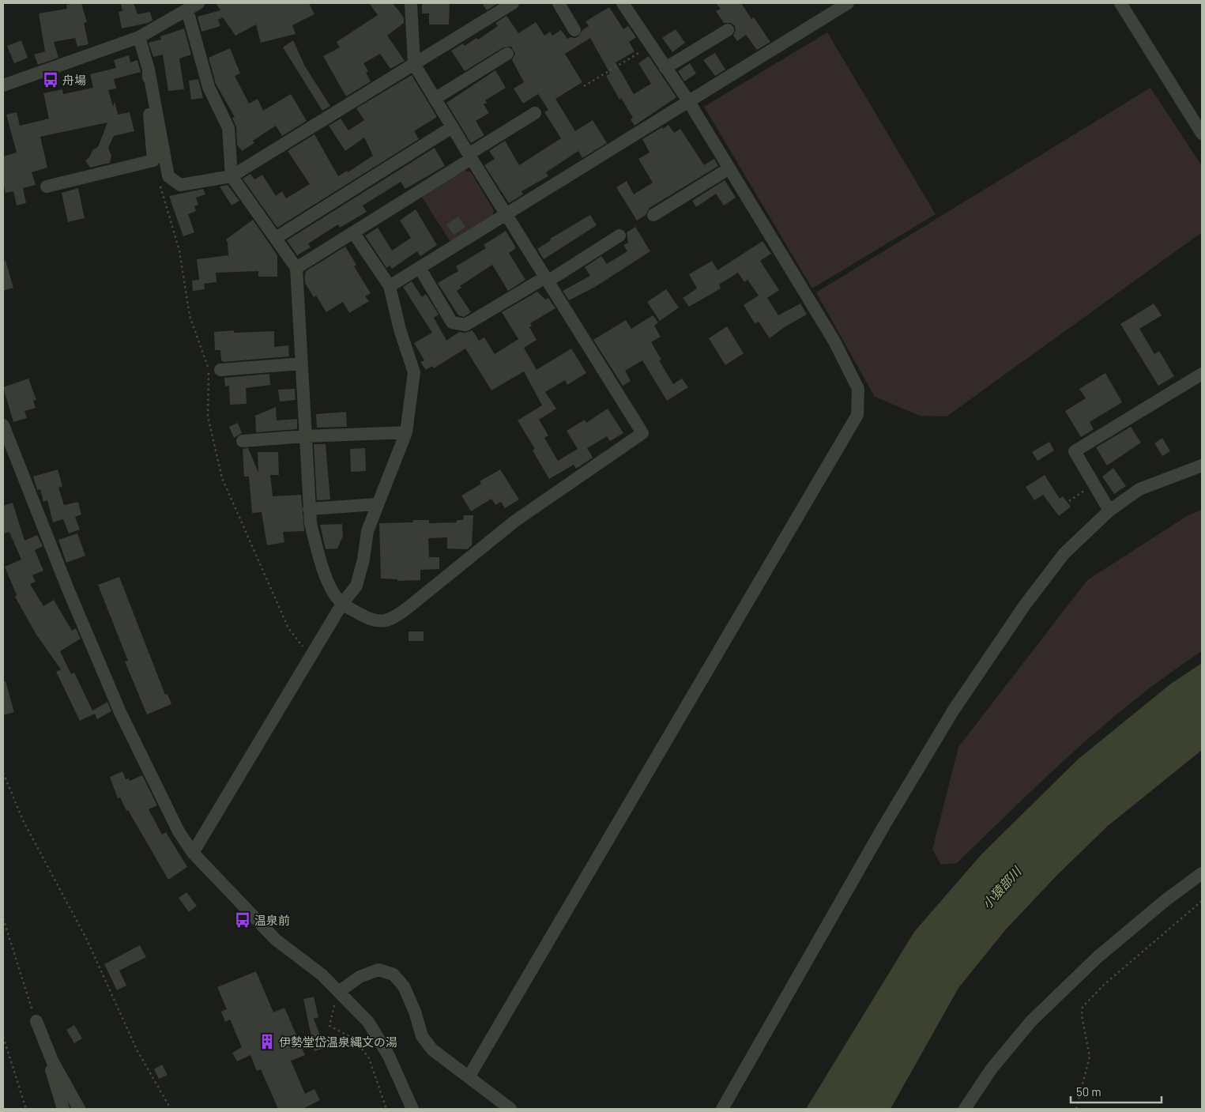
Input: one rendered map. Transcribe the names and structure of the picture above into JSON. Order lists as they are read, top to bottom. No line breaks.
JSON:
{"water":["小猿部川"],"places":{"bus stop":["舟場","温泉前"],"building":["伊勢堂岱温泉縄文の湯"]},"scale_bar":"50 m"}
